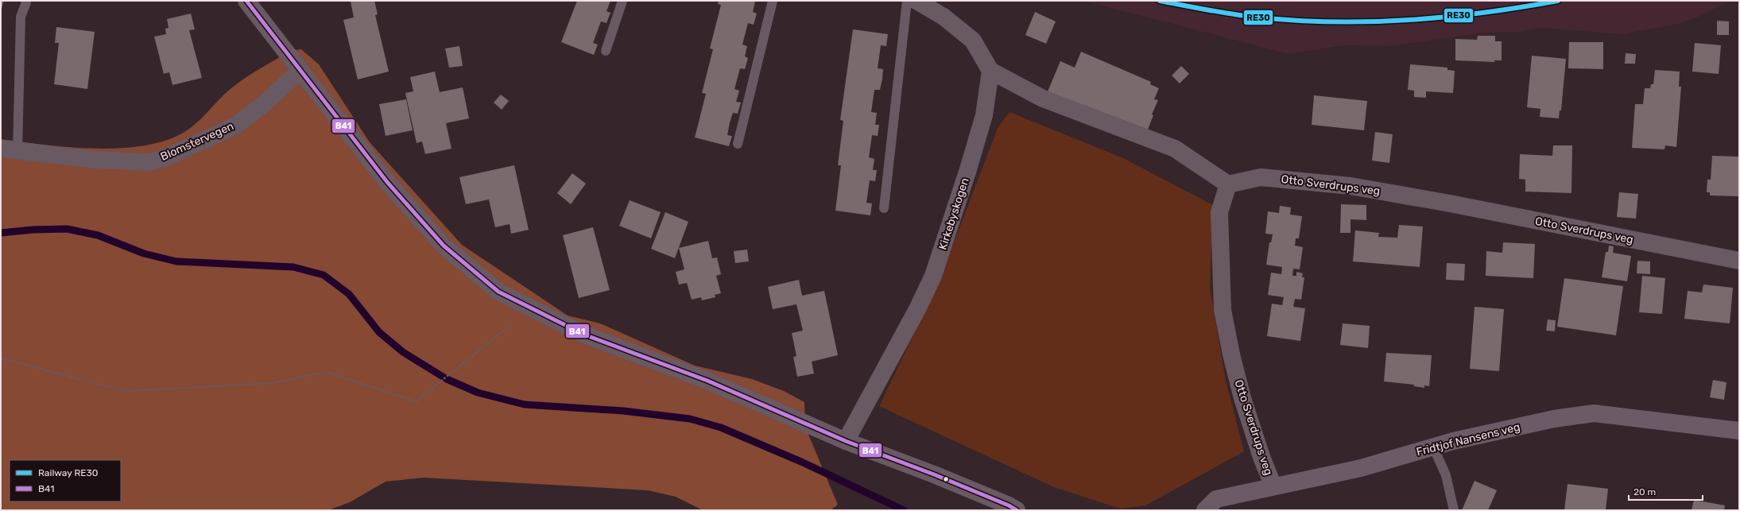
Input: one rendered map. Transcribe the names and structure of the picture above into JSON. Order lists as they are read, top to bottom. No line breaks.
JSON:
{"streets":{"street":["Blomstervegen","Otto Sverdrups veg","Kirkebyskogen","Fridtjof Nansens veg"]},"crossings":[["Otto Sverdrups veg","Fridtjof Nansens veg"]],"lines":["rail line RE30","transit line B41"],"legend":["Railway RE30","B41"],"scale_bar":"20 m"}
